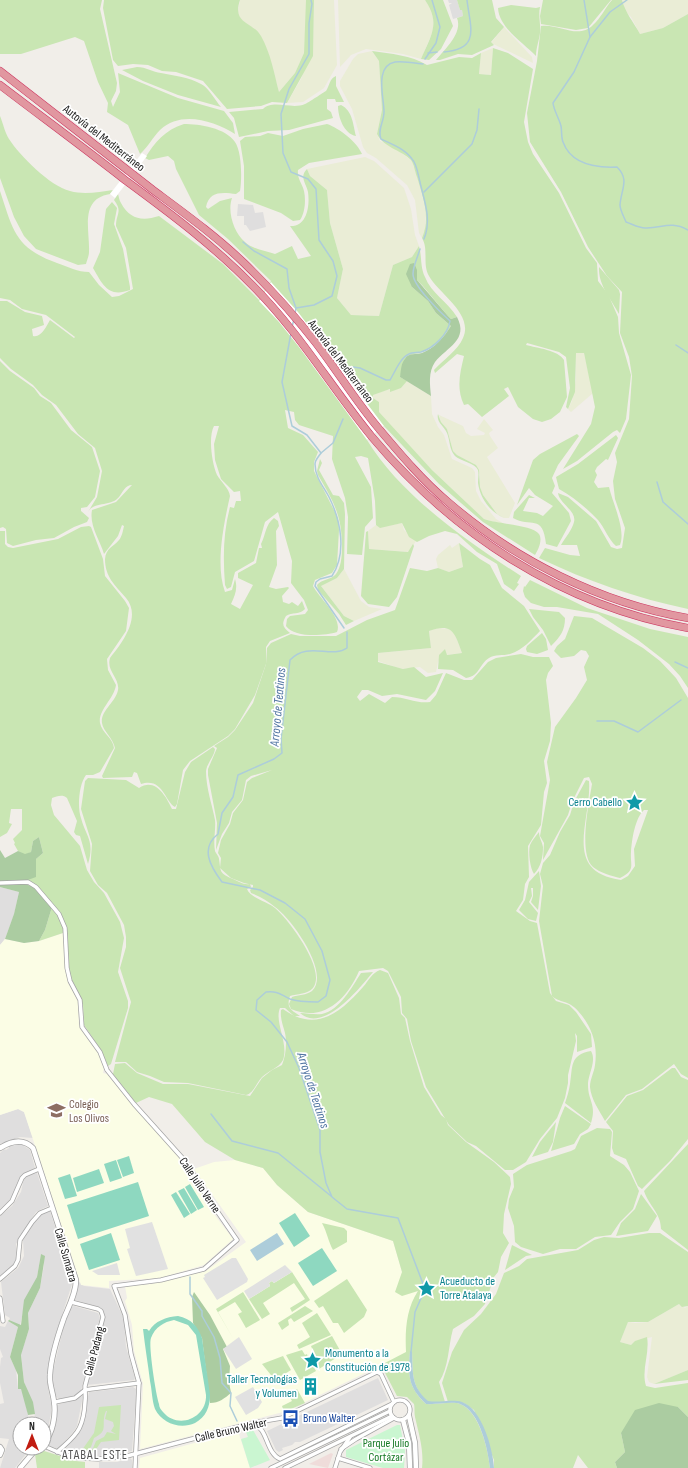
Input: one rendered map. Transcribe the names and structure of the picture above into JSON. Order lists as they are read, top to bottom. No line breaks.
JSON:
{"streets":{"highway":["Autovía del Mediterráneo"],"street":["Calle Julio Verne","Calle Sumatra","Calle Padang","Calle Bruno Walter"]},"crossings":[["Calle Julio Verne","Calle Bruno Walter"],["Calle Sumatra","Calle Padang"]],"districts":["ATABAL ESTE"],"water":["Arroyo de Teatinos"],"parks":["Parque Julio Cortázar"],"places":{"place":["Cerro Cabello","Acueducto de Torre Atalaya","Monumento a la Constitución de 1978"],"school or university":["Colegio Los Olivos"],"building":["Taller Tecnologías y Volumen"],"bus stop":["Bruno Walter"]},"north":"top"}
